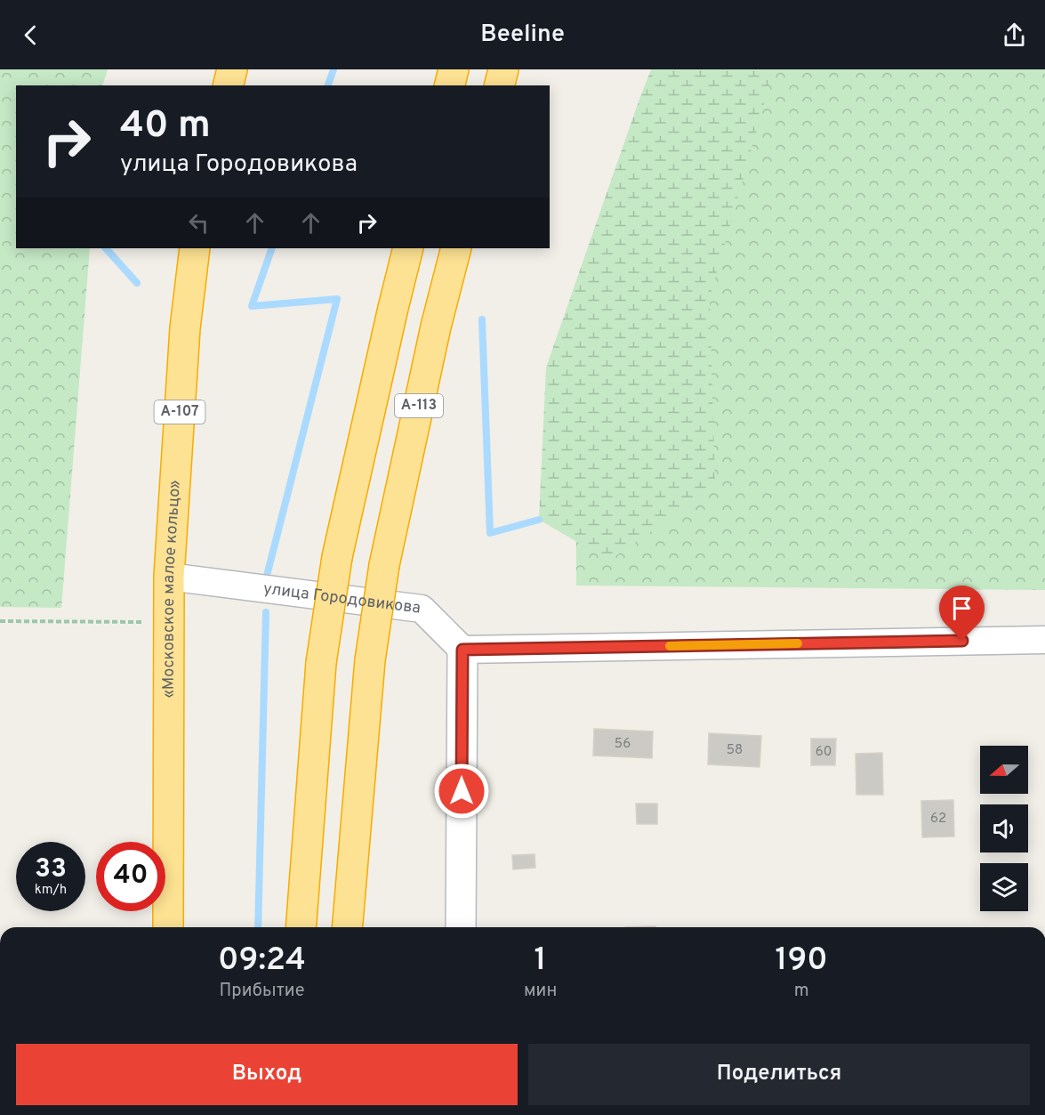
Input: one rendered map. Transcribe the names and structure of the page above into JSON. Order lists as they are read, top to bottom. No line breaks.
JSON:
{"streets":{"highway":["А-113","А-107","«Московское малое кольцо»"],"street":["улица Городовикова"]},"crossings":[["«Московское малое кольцо»","улица Городовикова"]],"house_numbers":["56","58","60","62"],"north":"left","page":{"header":"Beeline","turn":["40 m","улица Городовикова"],"speed":"33 km/h","limit":"40","eta":["09:24","Прибытие","1","мин","190","m"],"buttons":["Выход","Поделиться"]}}
